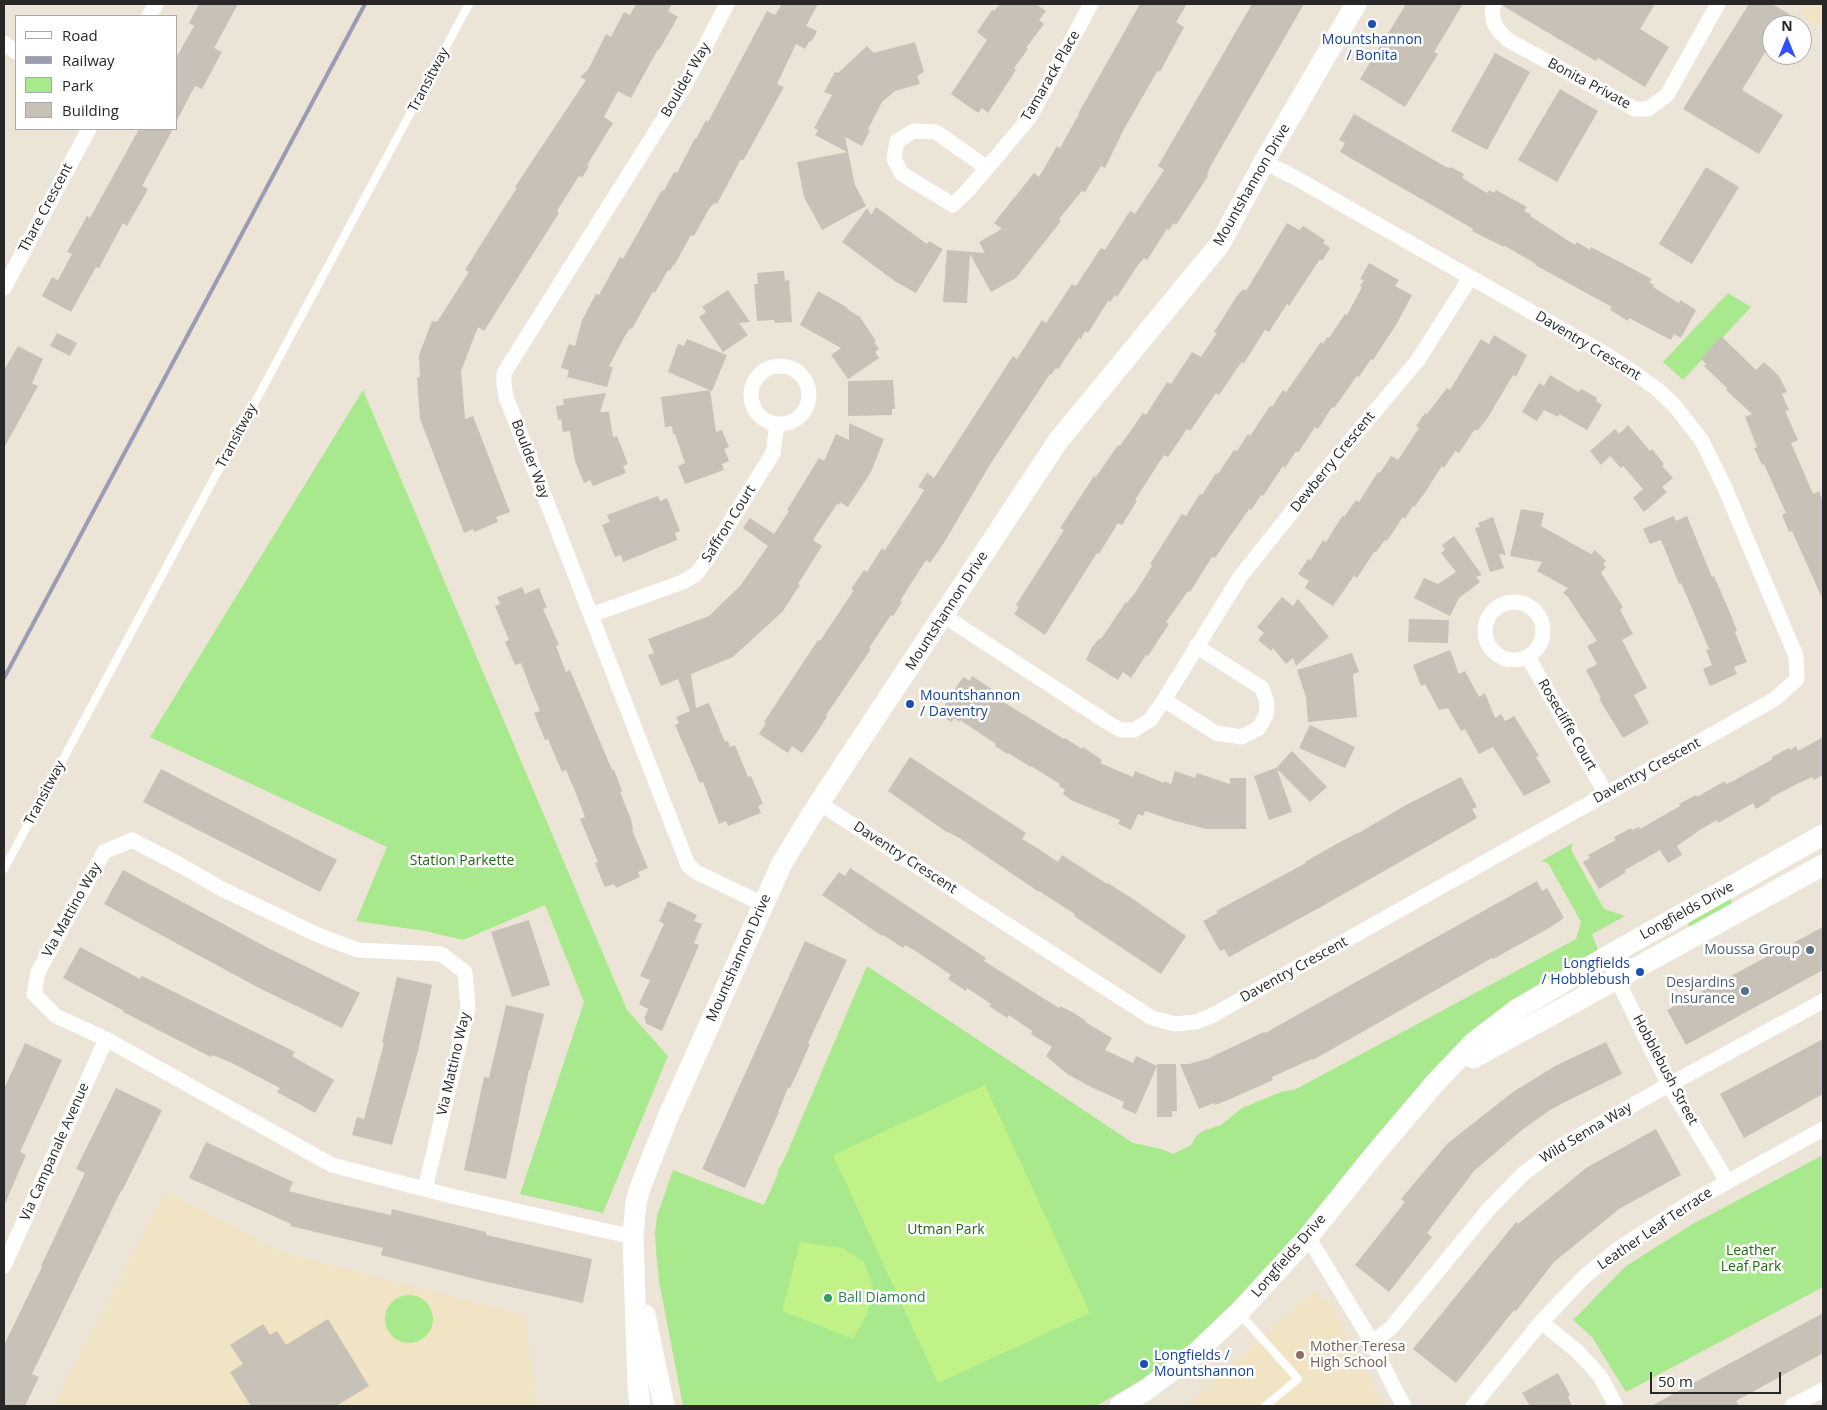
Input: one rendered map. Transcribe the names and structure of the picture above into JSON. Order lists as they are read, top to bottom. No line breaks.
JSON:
{"streets":{"street":["Tamarack Place","Boulder Way","Bonita Private","Mountshannon Drive","Thare Crescent","Daventry Crescent","Dewberry Crescent","Saffron Court","Rosecliffe Court","Via Mattino Way","Longfields Drive","Hobblebush Street","Wild Senna Way","Via Campanale Avenue","Leather Leaf Terrace"],"lane":["Transitway"]},"crossings":[["Boulder Way","Mountshannon Drive"],["Boulder Way","Saffron Court"],["Mountshannon Drive","Daventry Crescent"],["Mountshannon Drive","Dewberry Crescent"],["Mountshannon Drive","Via Mattino Way"],["Daventry Crescent","Dewberry Crescent"],["Daventry Crescent","Rosecliffe Court"],["Via Mattino Way","Via Campanale Avenue"],["Longfields Drive","Hobblebush Street"],["Hobblebush Street","Wild Senna Way"],["Hobblebush Street","Leather Leaf Terrace"]],"parks":["Station Parkette","Utman Park","Leather Leaf Park"],"places":["Mountshannon / Bonita","Mountshannon / Daventry","Moussa Group","Longfields / Hobblebush","Desjardins Insurance","Ball Diamond","Mother Teresa High School","Longfields / Mountshannon"],"legend":["Road","Railway","Park","Building"],"scale_bar":"50 m","north":"top"}
